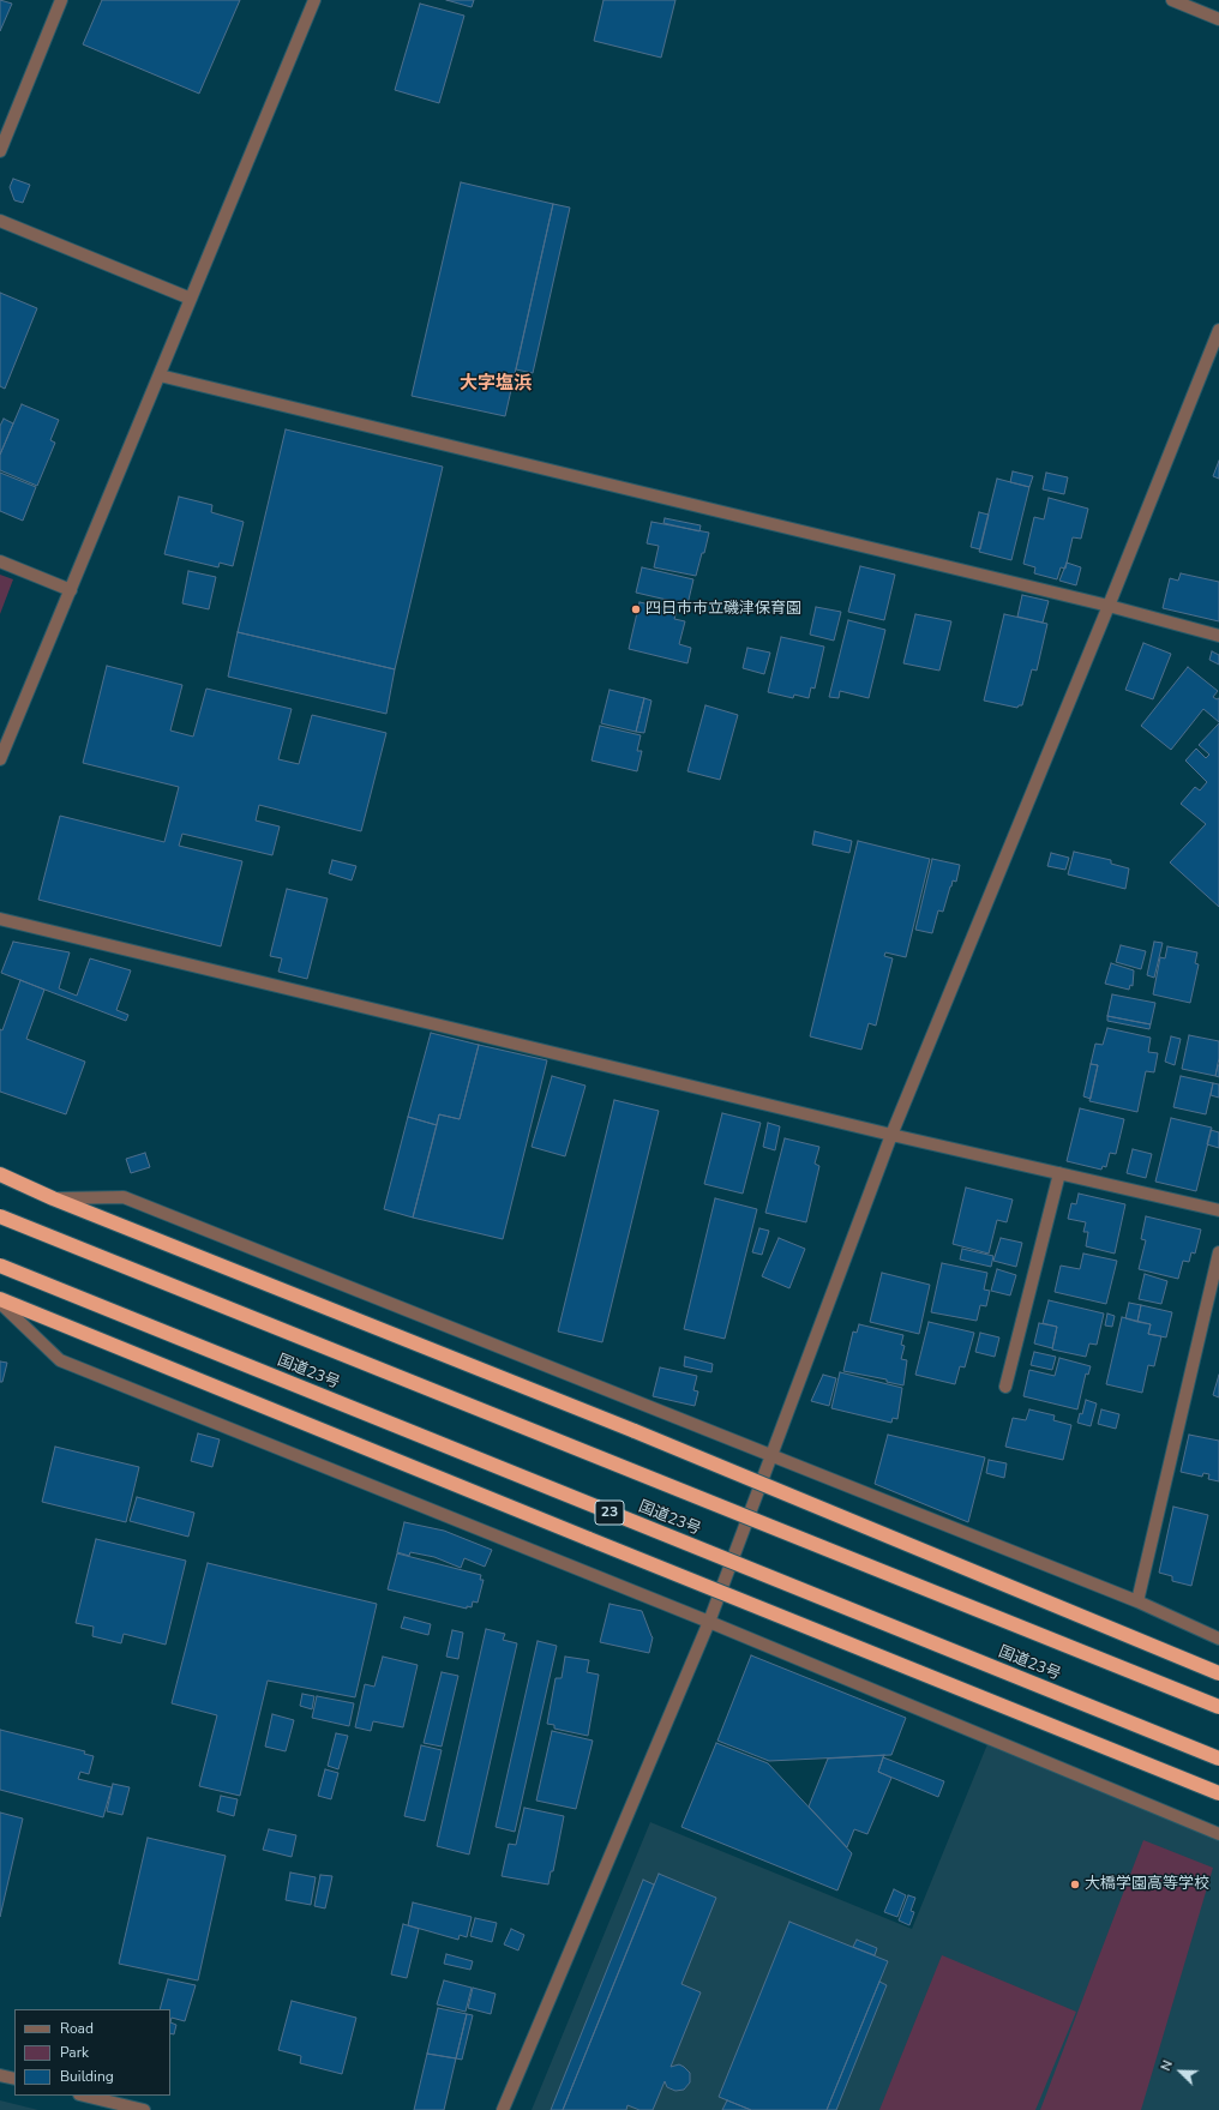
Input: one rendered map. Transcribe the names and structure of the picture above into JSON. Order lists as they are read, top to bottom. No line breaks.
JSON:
{"streets":{"highway":["国道23号","23"]},"districts":["大字塩浜"],"places":["四日市市立磯津保育園","大橋学園高等学校"],"legend":["Road","Park","Building"],"north":"top left"}
